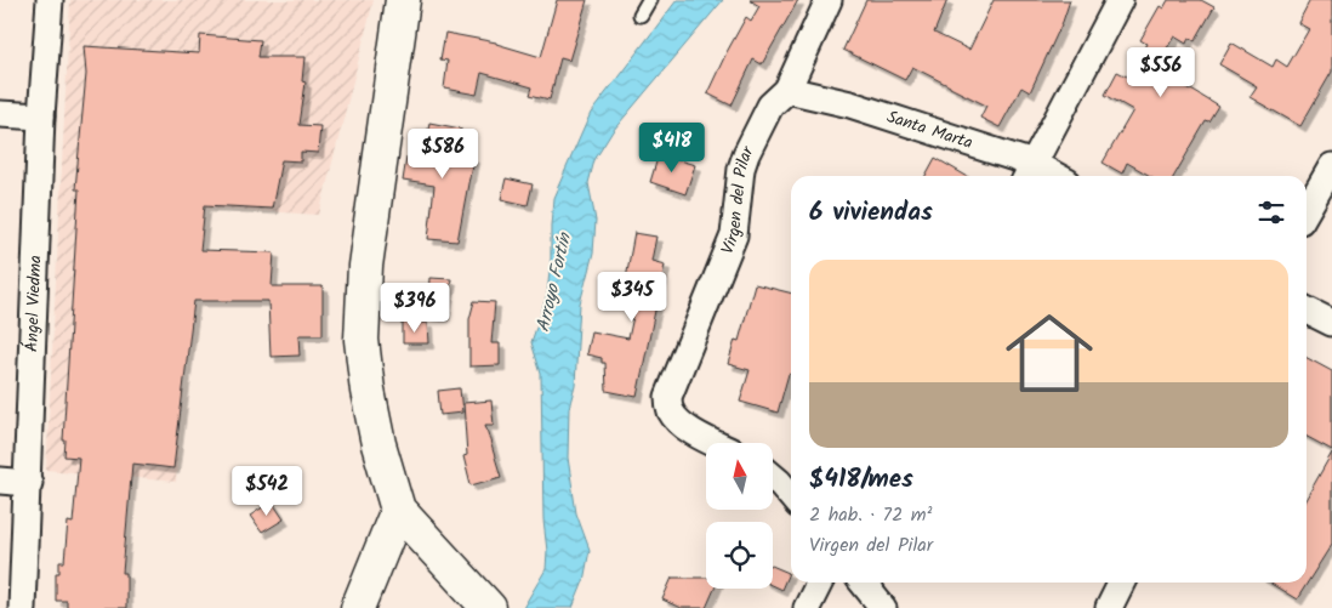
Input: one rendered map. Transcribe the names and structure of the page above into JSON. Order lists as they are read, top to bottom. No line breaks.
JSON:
{"streets":{"street":["Santa Marta","Virgen del Pilar","Ángel Viedma"]},"crossings":[["Santa Marta","Virgen del Pilar"]],"water":["Arroyo Fortín"],"north":"top","page":{"price":["$556","$418","$586","$345","$396","$542"],"heading":"6 viviendas","list":[{"name":"$418/mes","note":"2 hab. · 72 m² · Virgen del Pilar"}]}}
